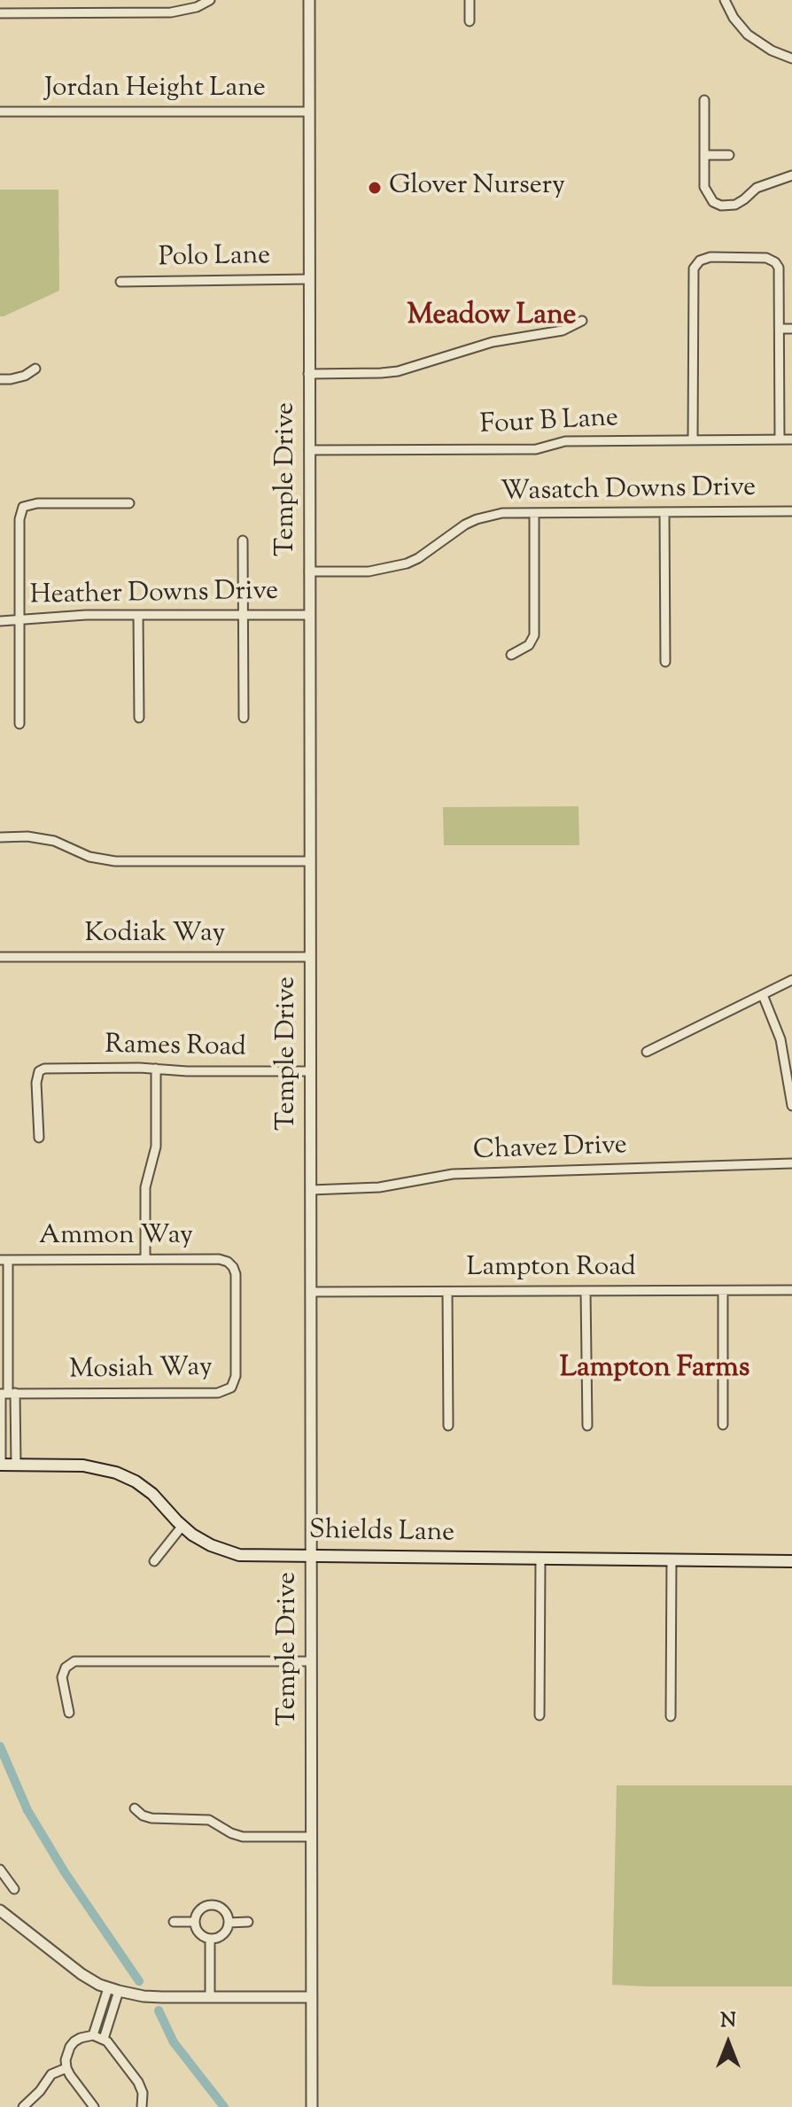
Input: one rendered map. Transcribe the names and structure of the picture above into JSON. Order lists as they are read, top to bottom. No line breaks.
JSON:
{"streets":{"main road":["Shields Lane"],"street":["Jordan Height Lane","Polo Lane","Four B Lane","Temple Drive","Wasatch Downs Drive","Heather Downs Drive","Kodiak Way","Rames Road","Chavez Drive","Ammon Way","Lampton Road","Mosiah Way"]},"crossings":[["Jordan Height Lane","Temple Drive"],["Polo Lane","Temple Drive"],["Four B Lane","Temple Drive"],["Temple Drive","Wasatch Downs Drive"],["Temple Drive","Heather Downs Drive"],["Temple Drive","Kodiak Way"],["Temple Drive","Rames Road"],["Temple Drive","Chavez Drive"],["Temple Drive","Lampton Road"],["Temple Drive","Shields Lane"],["Ammon Way","Mosiah Way"]],"districts":["Meadow Lane","Lampton Farms"],"places":["Glover Nursery"],"north":"top"}
